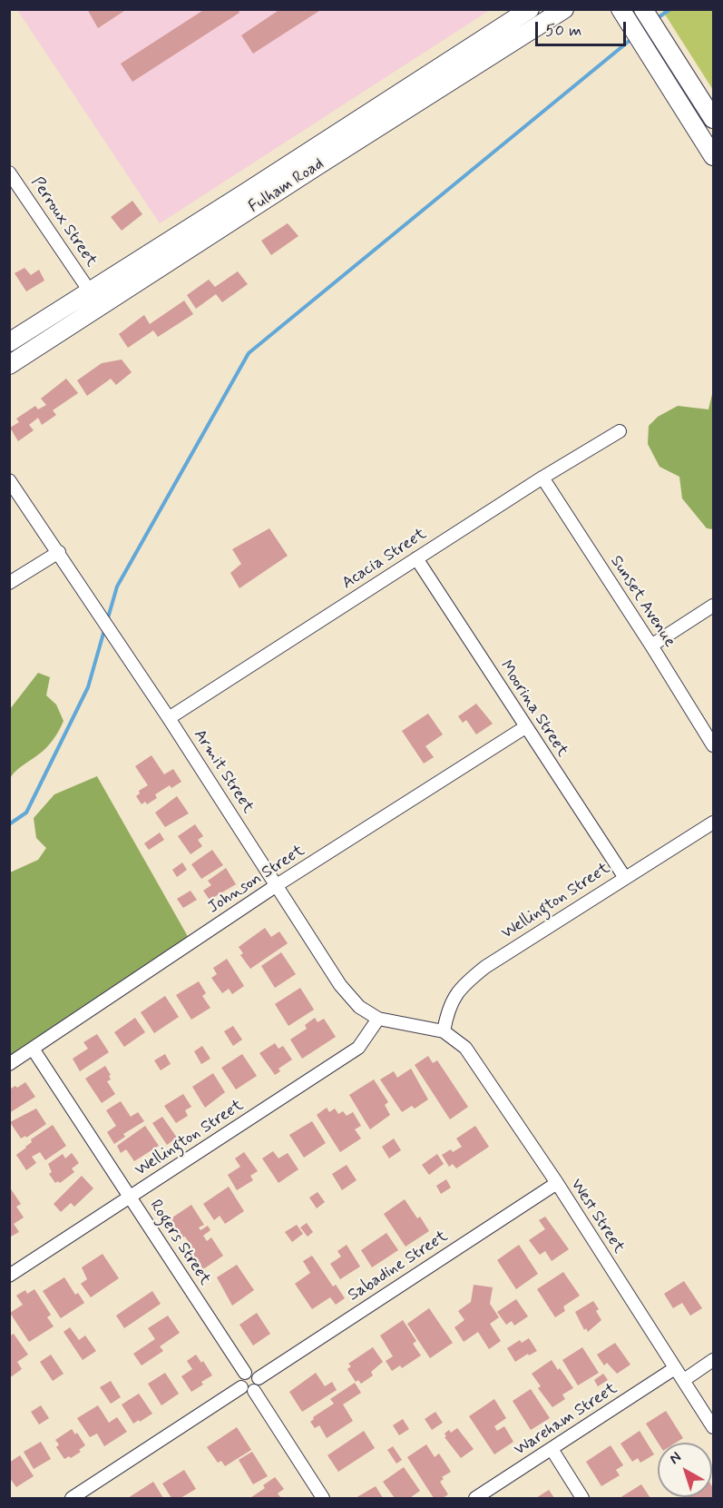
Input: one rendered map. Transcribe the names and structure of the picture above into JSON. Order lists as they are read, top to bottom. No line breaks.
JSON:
{"streets":{"street":["Fulham Road","Perroux Street","Acacia Street","Sunset Avenue","Moorina Street","Armit Street","Johnson Street","Wellington Street","West Street","Rogers Street","Sabadine Street","Wareham Street"]},"crossings":[["Fulham Road","Perroux Street"],["Acacia Street","Sunset Avenue"],["Acacia Street","Moorina Street"],["Acacia Street","Armit Street"],["Moorina Street","Johnson Street"],["Moorina Street","Wellington Street"],["Armit Street","Johnson Street"],["Armit Street","Wellington Street"],["Armit Street","West Street"],["Johnson Street","Rogers Street"],["Wellington Street","West Street"],["Wellington Street","Rogers Street"],["West Street","Sabadine Street"],["West Street","Wareham Street"],["Rogers Street","Sabadine Street"]],"scale_bar":"50 m","north":"top left"}
